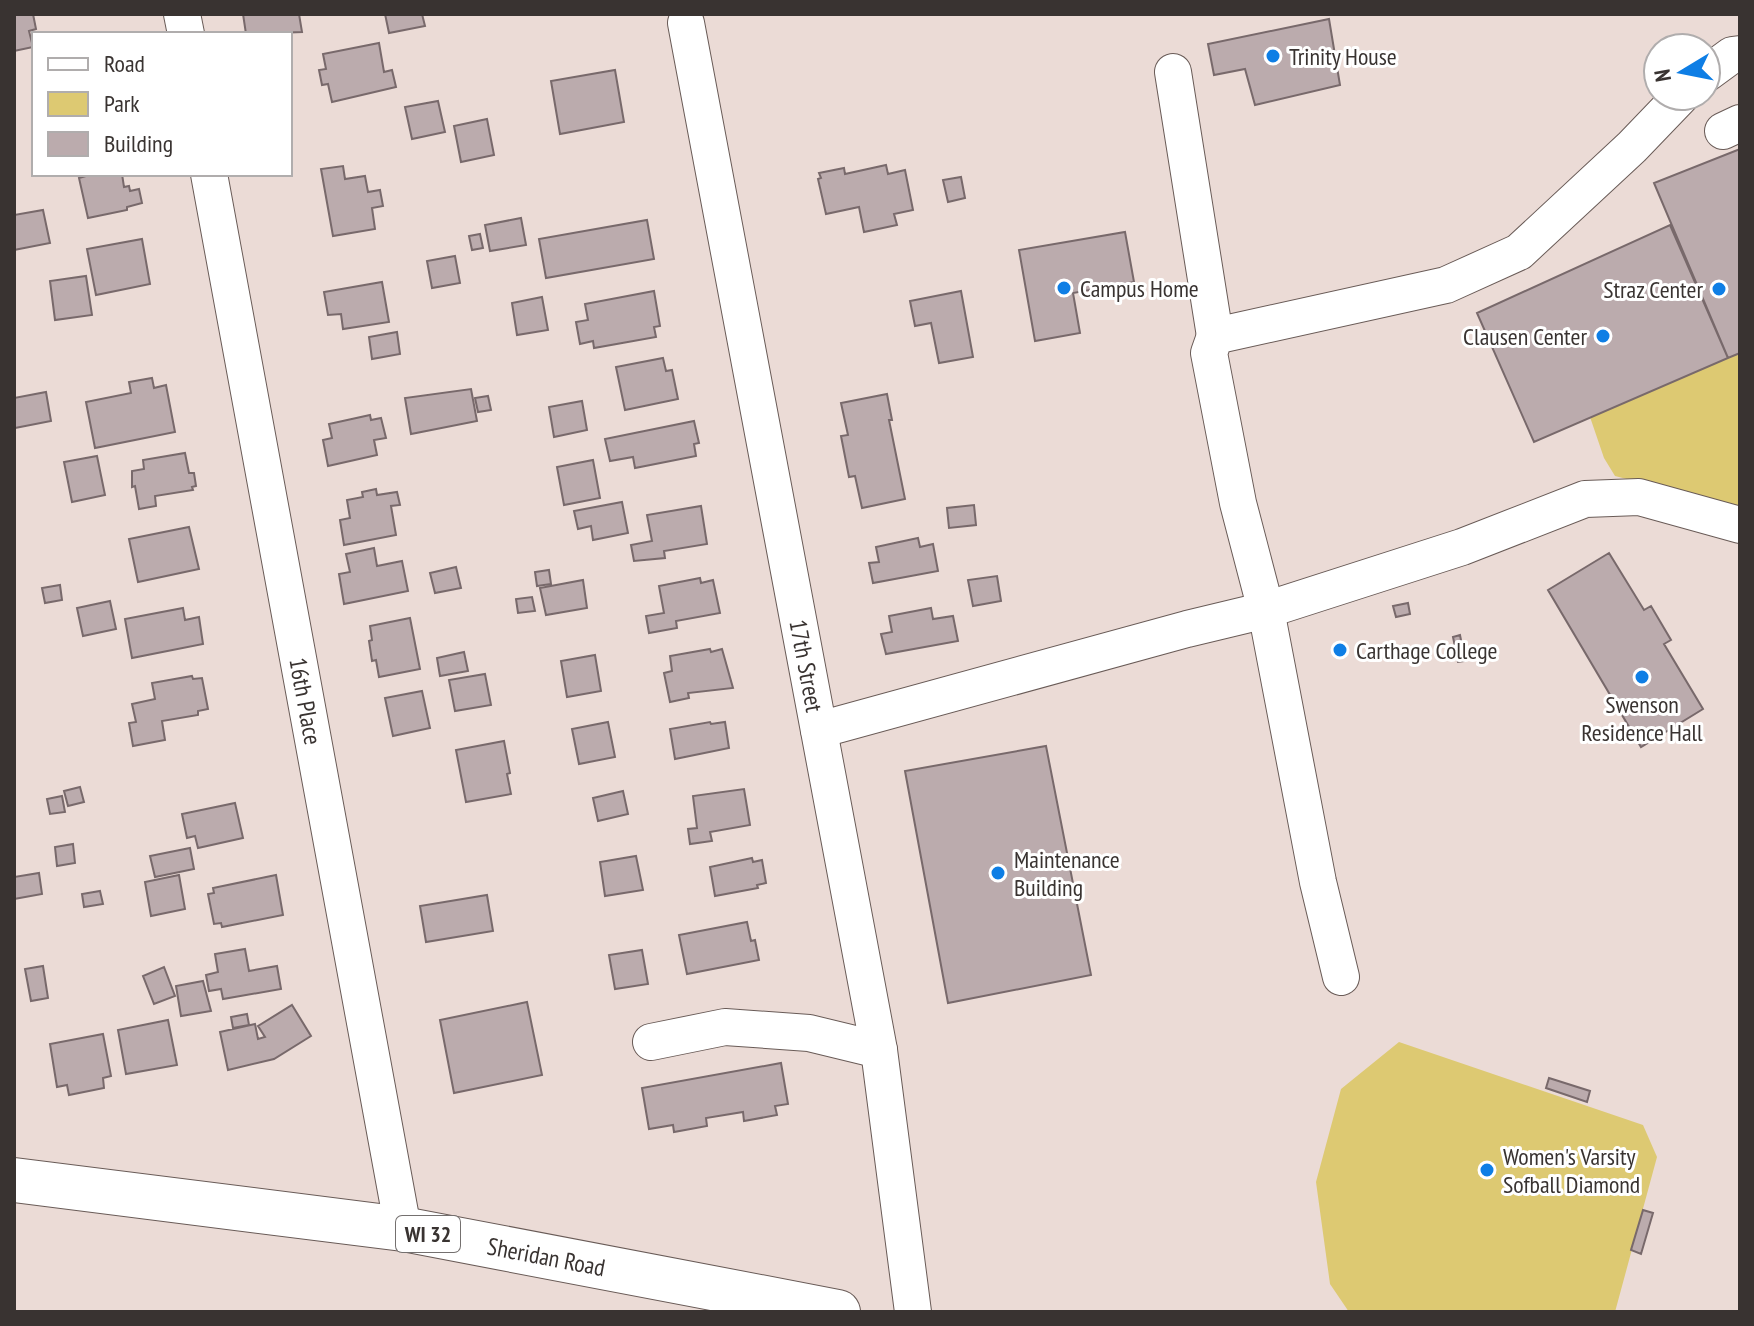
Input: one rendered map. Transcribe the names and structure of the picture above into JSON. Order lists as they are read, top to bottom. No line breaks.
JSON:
{"streets":{"main road":["WI 32","Sheridan Road"],"street":["17th Street","16th Place"]},"crossings":[["16th Place","Sheridan Road"]],"places":["Trinity House","Campus Home","Straz Center","Clausen Center","Carthage College","Swenson Residence Hall","Maintenance Building","Women's Varsity Sofball Diamond"],"legend":["Road","Park","Building"],"north":"left"}
